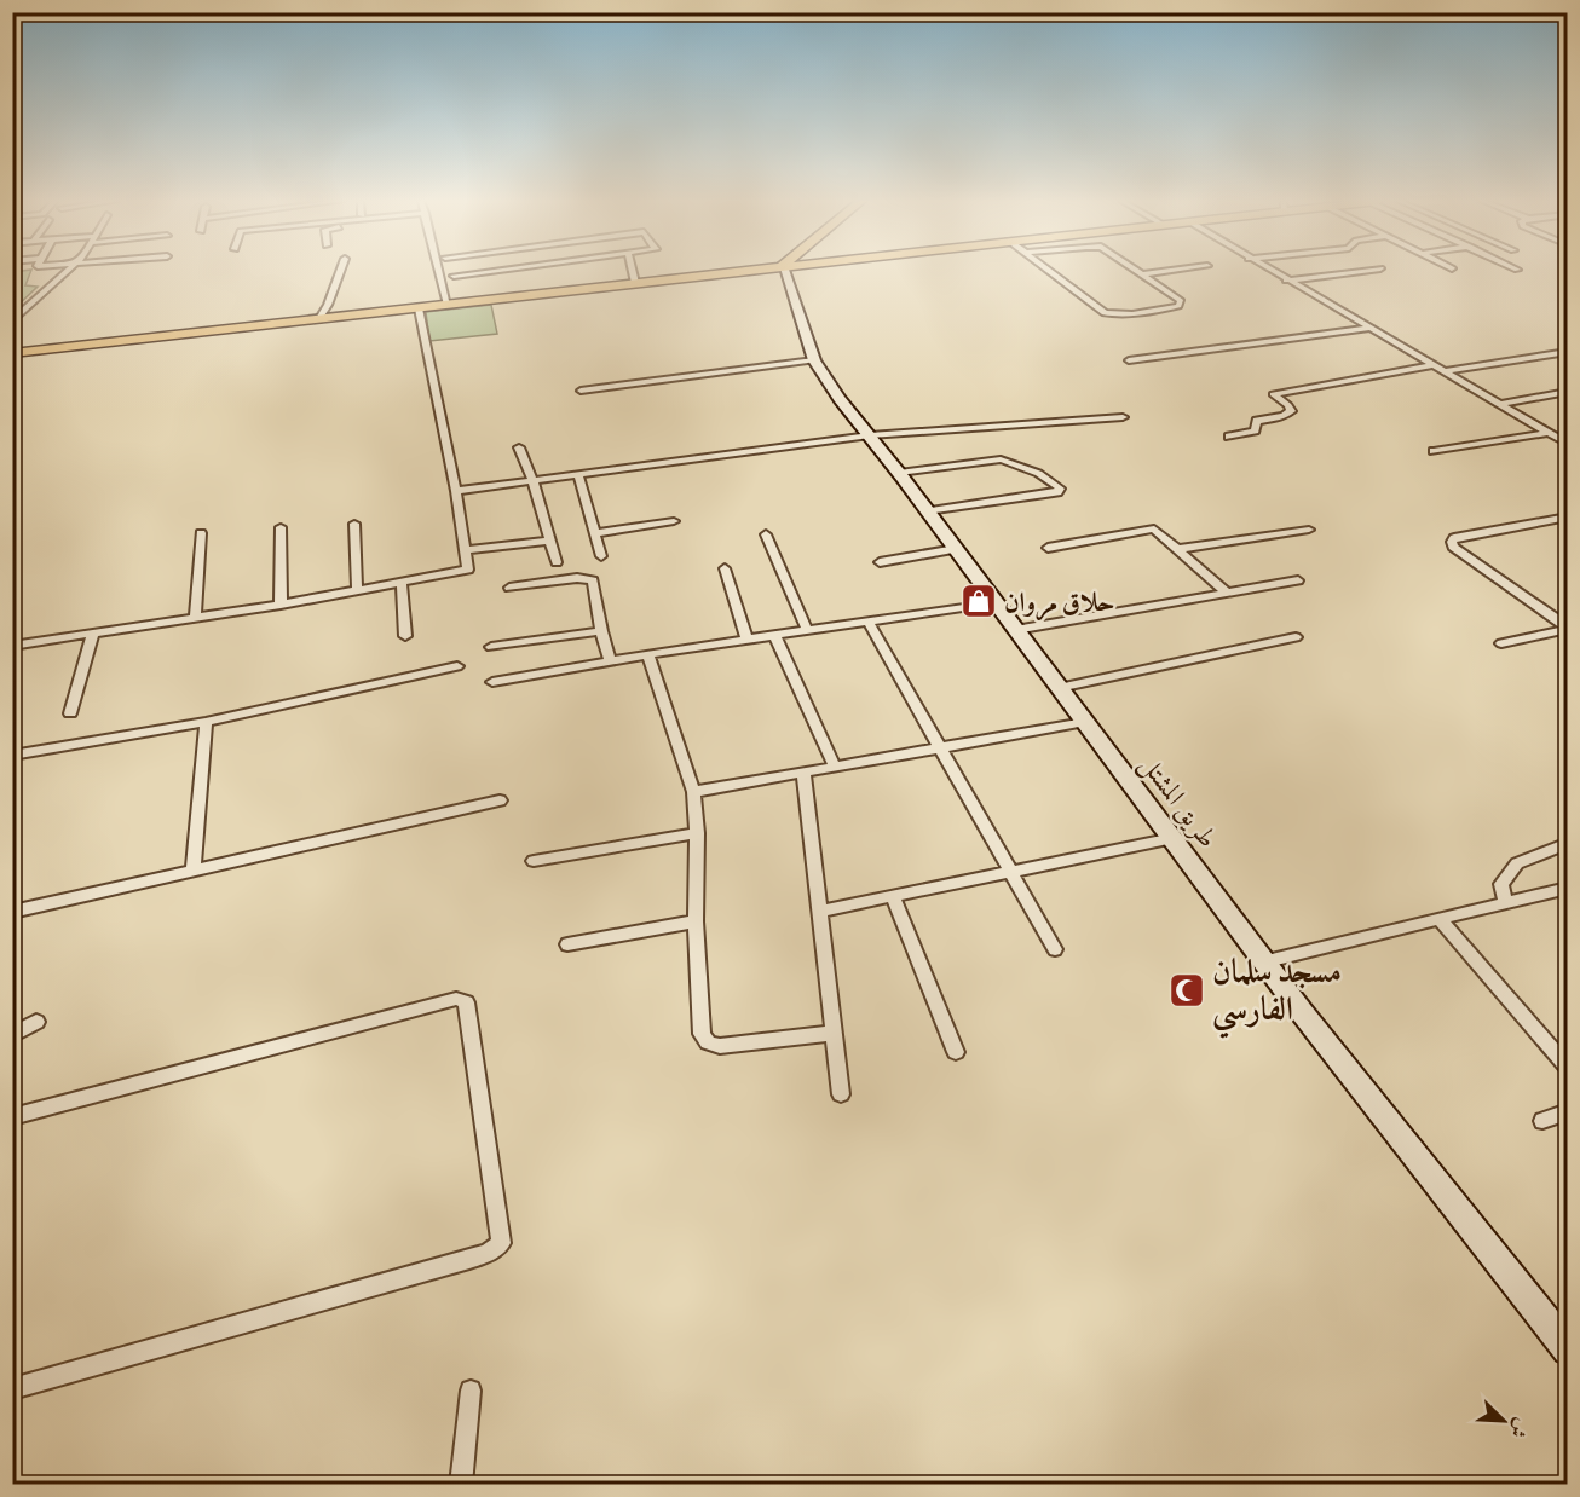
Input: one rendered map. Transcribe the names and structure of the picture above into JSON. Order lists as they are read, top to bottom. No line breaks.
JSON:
{"streets":{"main road":["طريق المشتل"]},"places":{"shop":["حلاق مروان"],"mosque":["مسجد سلمان الفارسي"]},"north":"bottom right"}
